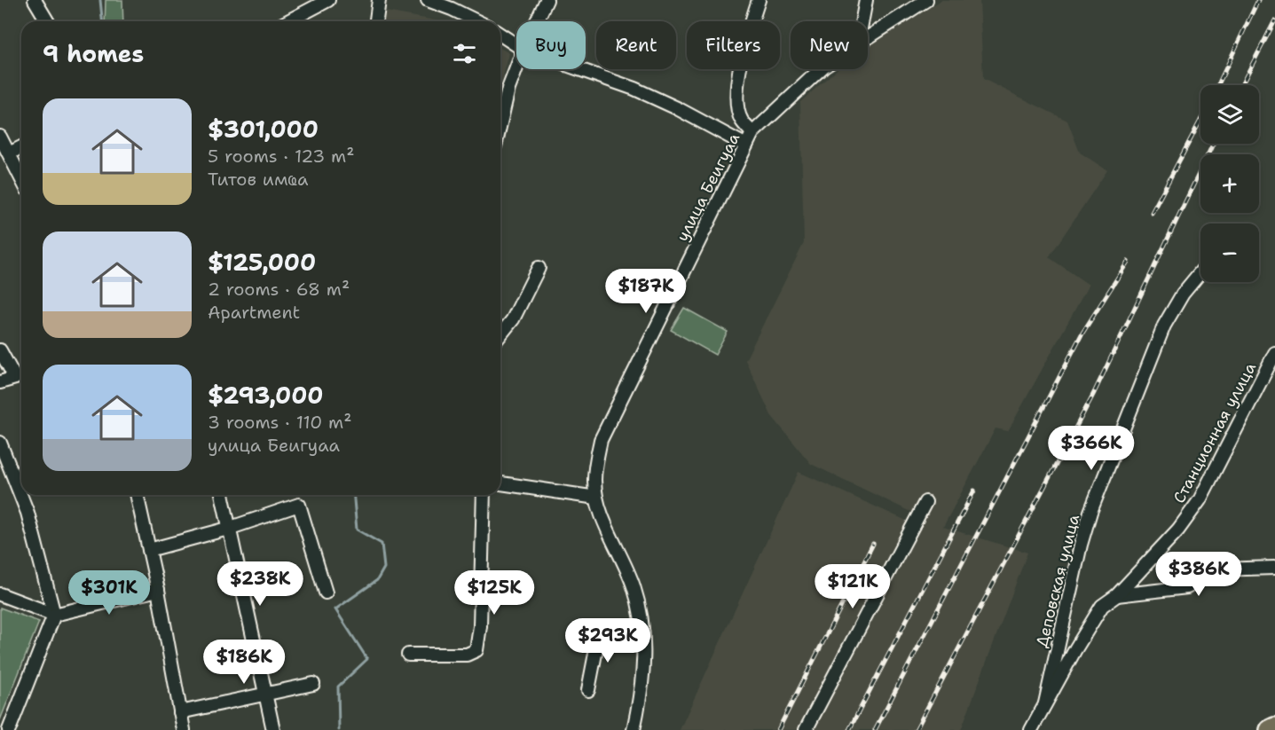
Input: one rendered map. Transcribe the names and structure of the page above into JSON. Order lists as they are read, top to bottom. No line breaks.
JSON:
{"streets":{"street":["улица Беигуаа","Станционная улица","Деповская улица"]},"crossings":[["Станционная улица","Деповская улица"]],"page":{"chip":["Buy","Rent","Filters","New"],"heading":"9 homes","map_buttons":["+","−"],"list":[{"name":"$301,000","note":"5 rooms · 123 m² · Титов имҩа"},{"name":"$125,000","note":"2 rooms · 68 m² · Apartment"},{"name":"$293,000","note":"3 rooms · 110 m² · улица Беигуаа"}],"price":["$187K","$366K","$386K","$238K","$121K","$301K","$125K","$293K","$186K"]}}
